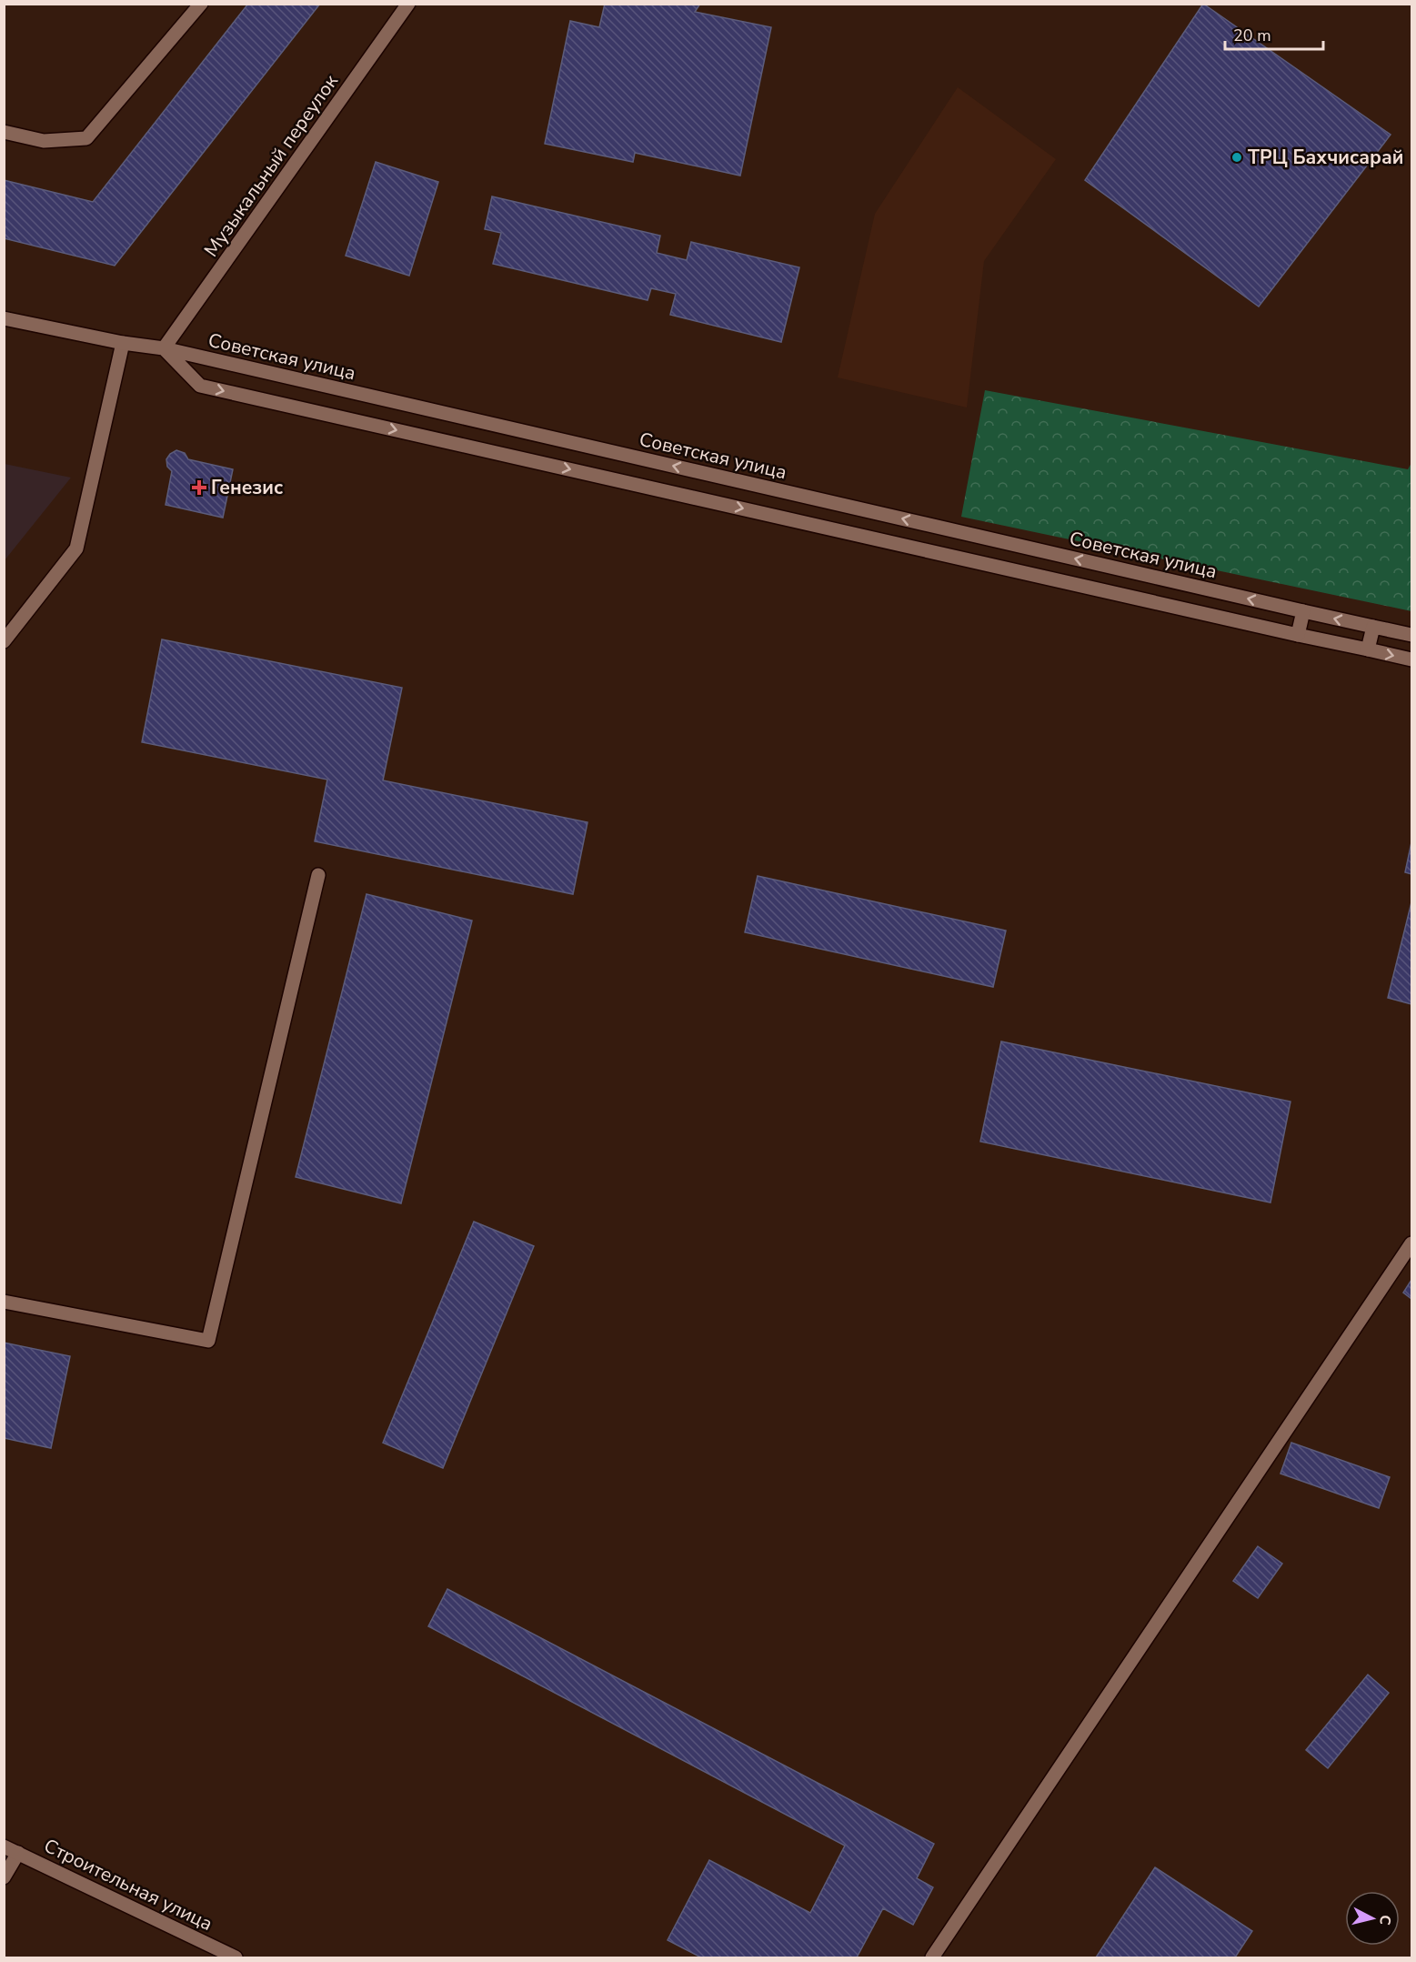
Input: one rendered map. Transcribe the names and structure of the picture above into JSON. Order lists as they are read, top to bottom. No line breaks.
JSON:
{"streets":{"street":["Музыкальный переулок","Советская улица","Строительная улица"]},"crossings":[["Музыкальный переулок","Советская улица"]],"places":{"other":["ТРЦ Бахчисарай"],"health":["Генезис"]},"scale_bar":"20 m","north":"right"}
